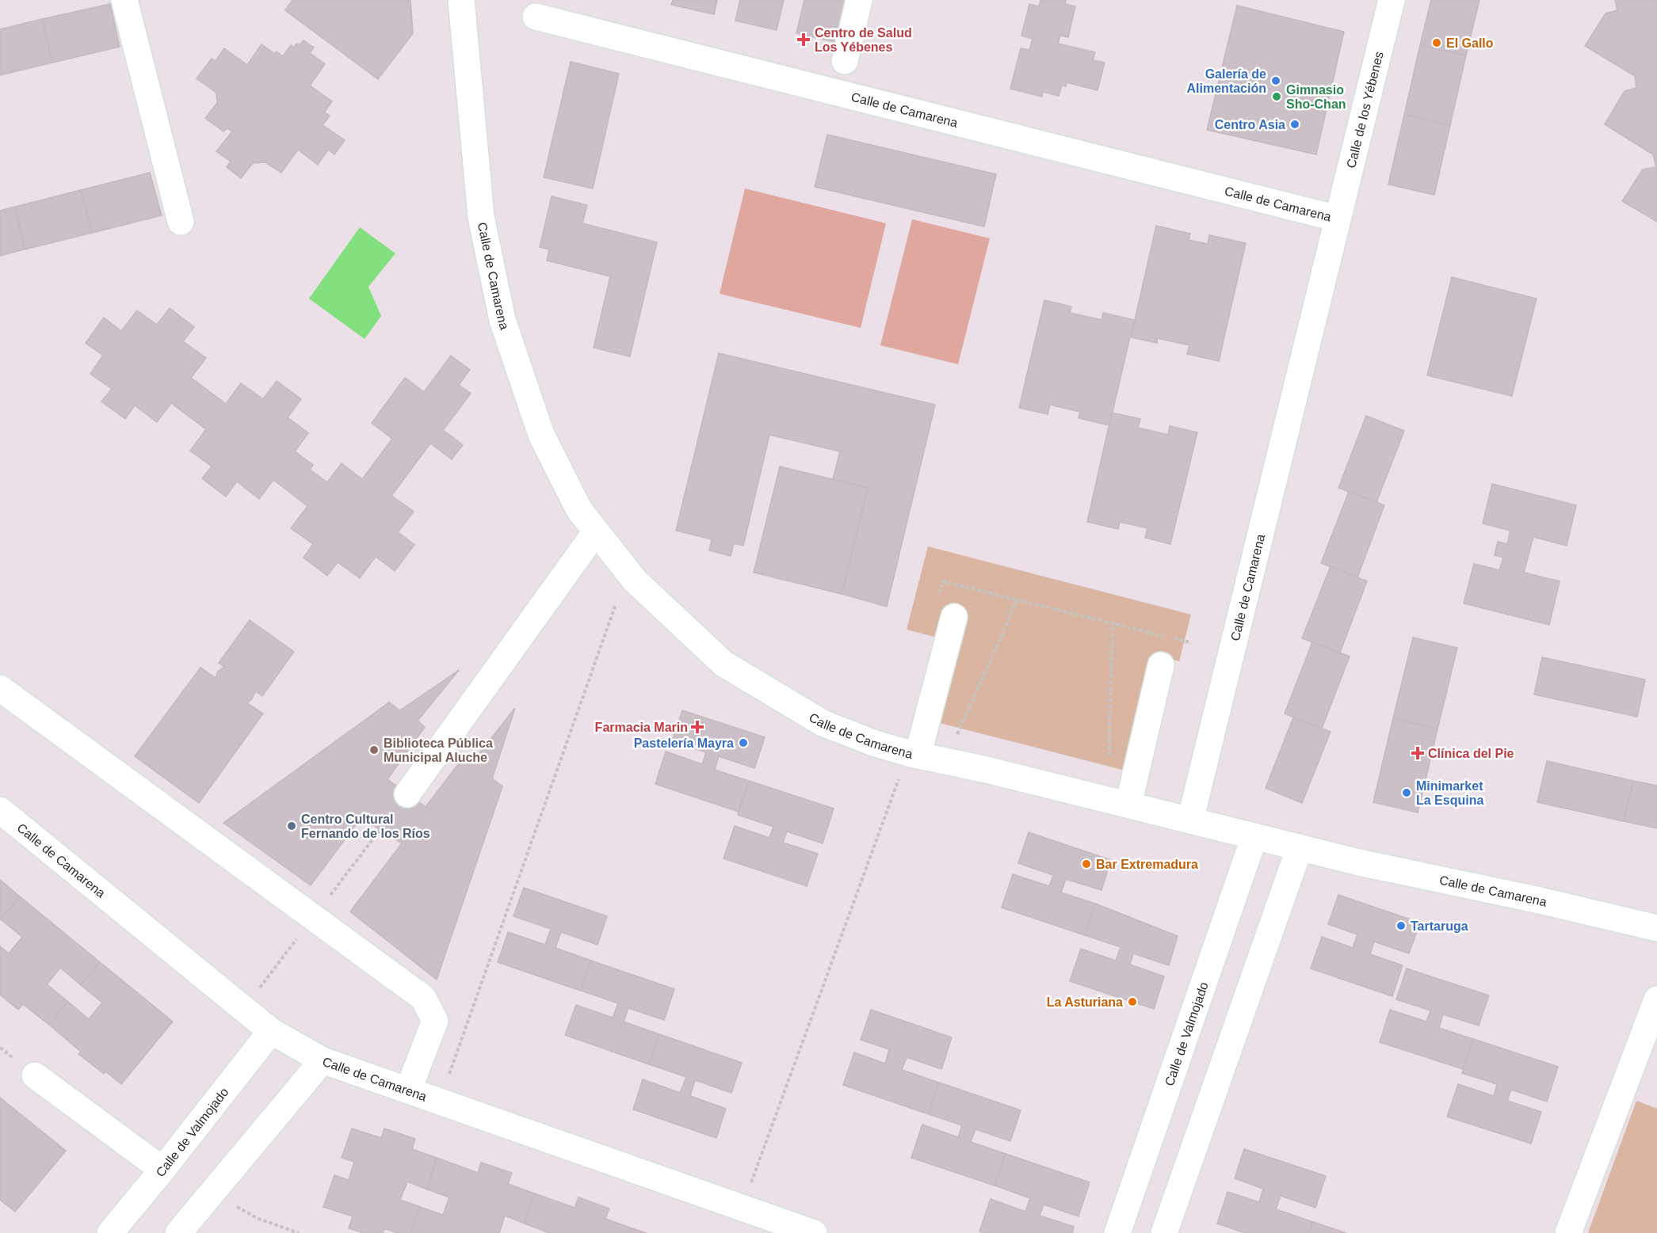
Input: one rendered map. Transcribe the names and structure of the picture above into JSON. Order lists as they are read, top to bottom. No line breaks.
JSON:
{"streets":{"street":["Calle de Camarena","Calle de los Yébenes","Calle de Valmojado"]},"crossings":[["Calle de Camarena","Calle de los Yébenes"],["Calle de Camarena","Calle de Valmojado"]],"places":{"health":["Centro de Salud Los Yébenes","Farmacia Marin","Clínica del Pie"],"other":["El Gallo","Galería de Alimentación","Gimnasio Sho-Chan","Centro Asia","Pastelería Mayra","Biblioteca Pública Municipal Aluche","Minimarket La Esquina","Centro Cultural Fernando de los Ríos","Bar Extremadura","Tartaruga","La Asturiana"]}}
